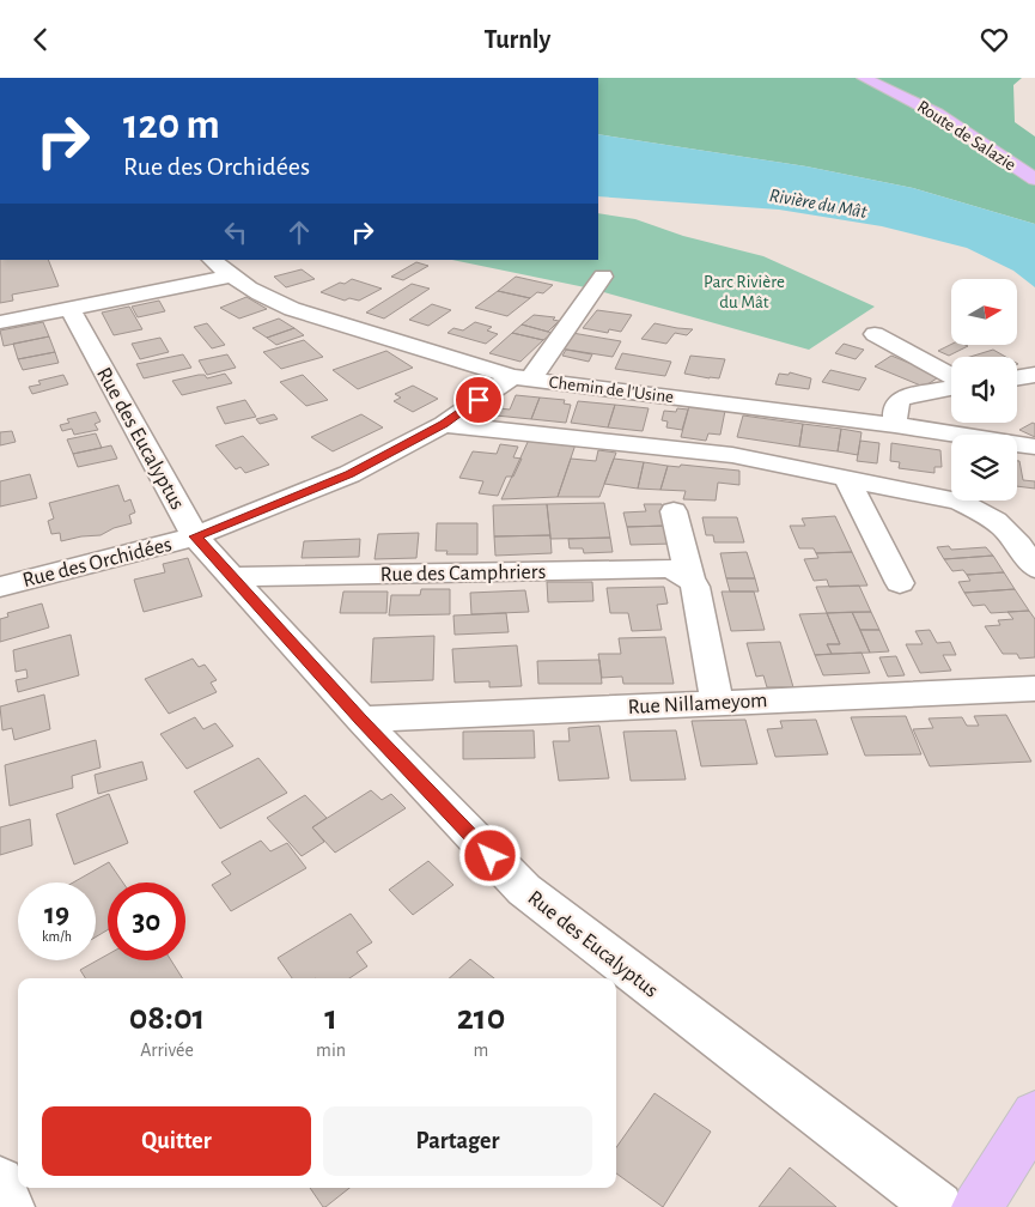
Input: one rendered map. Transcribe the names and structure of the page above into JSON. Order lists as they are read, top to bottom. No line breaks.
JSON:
{"streets":{"main road":["Route de Salazie"],"street":["Chemin de l'Usine","Rue des Eucalyptus","Rue des Orchidées","Rue des Camphriers","Rue Nillameyom"]},"crossings":[["Chemin de l'Usine","Rue des Orchidées"],["Rue des Eucalyptus","Rue des Orchidées"],["Rue des Eucalyptus","Rue des Camphriers"],["Rue des Eucalyptus","Rue Nillameyom"]],"water":["Rivière du Mât"],"parks":["Parc Rivière du Mât"],"north":"right","page":{"header":"Turnly","turn":["120 m","Rue des Orchidées"],"speed":"19 km/h","limit":"30","eta":["08:01","Arrivée","1","min","210","m"],"buttons":["Quitter","Partager"]}}
